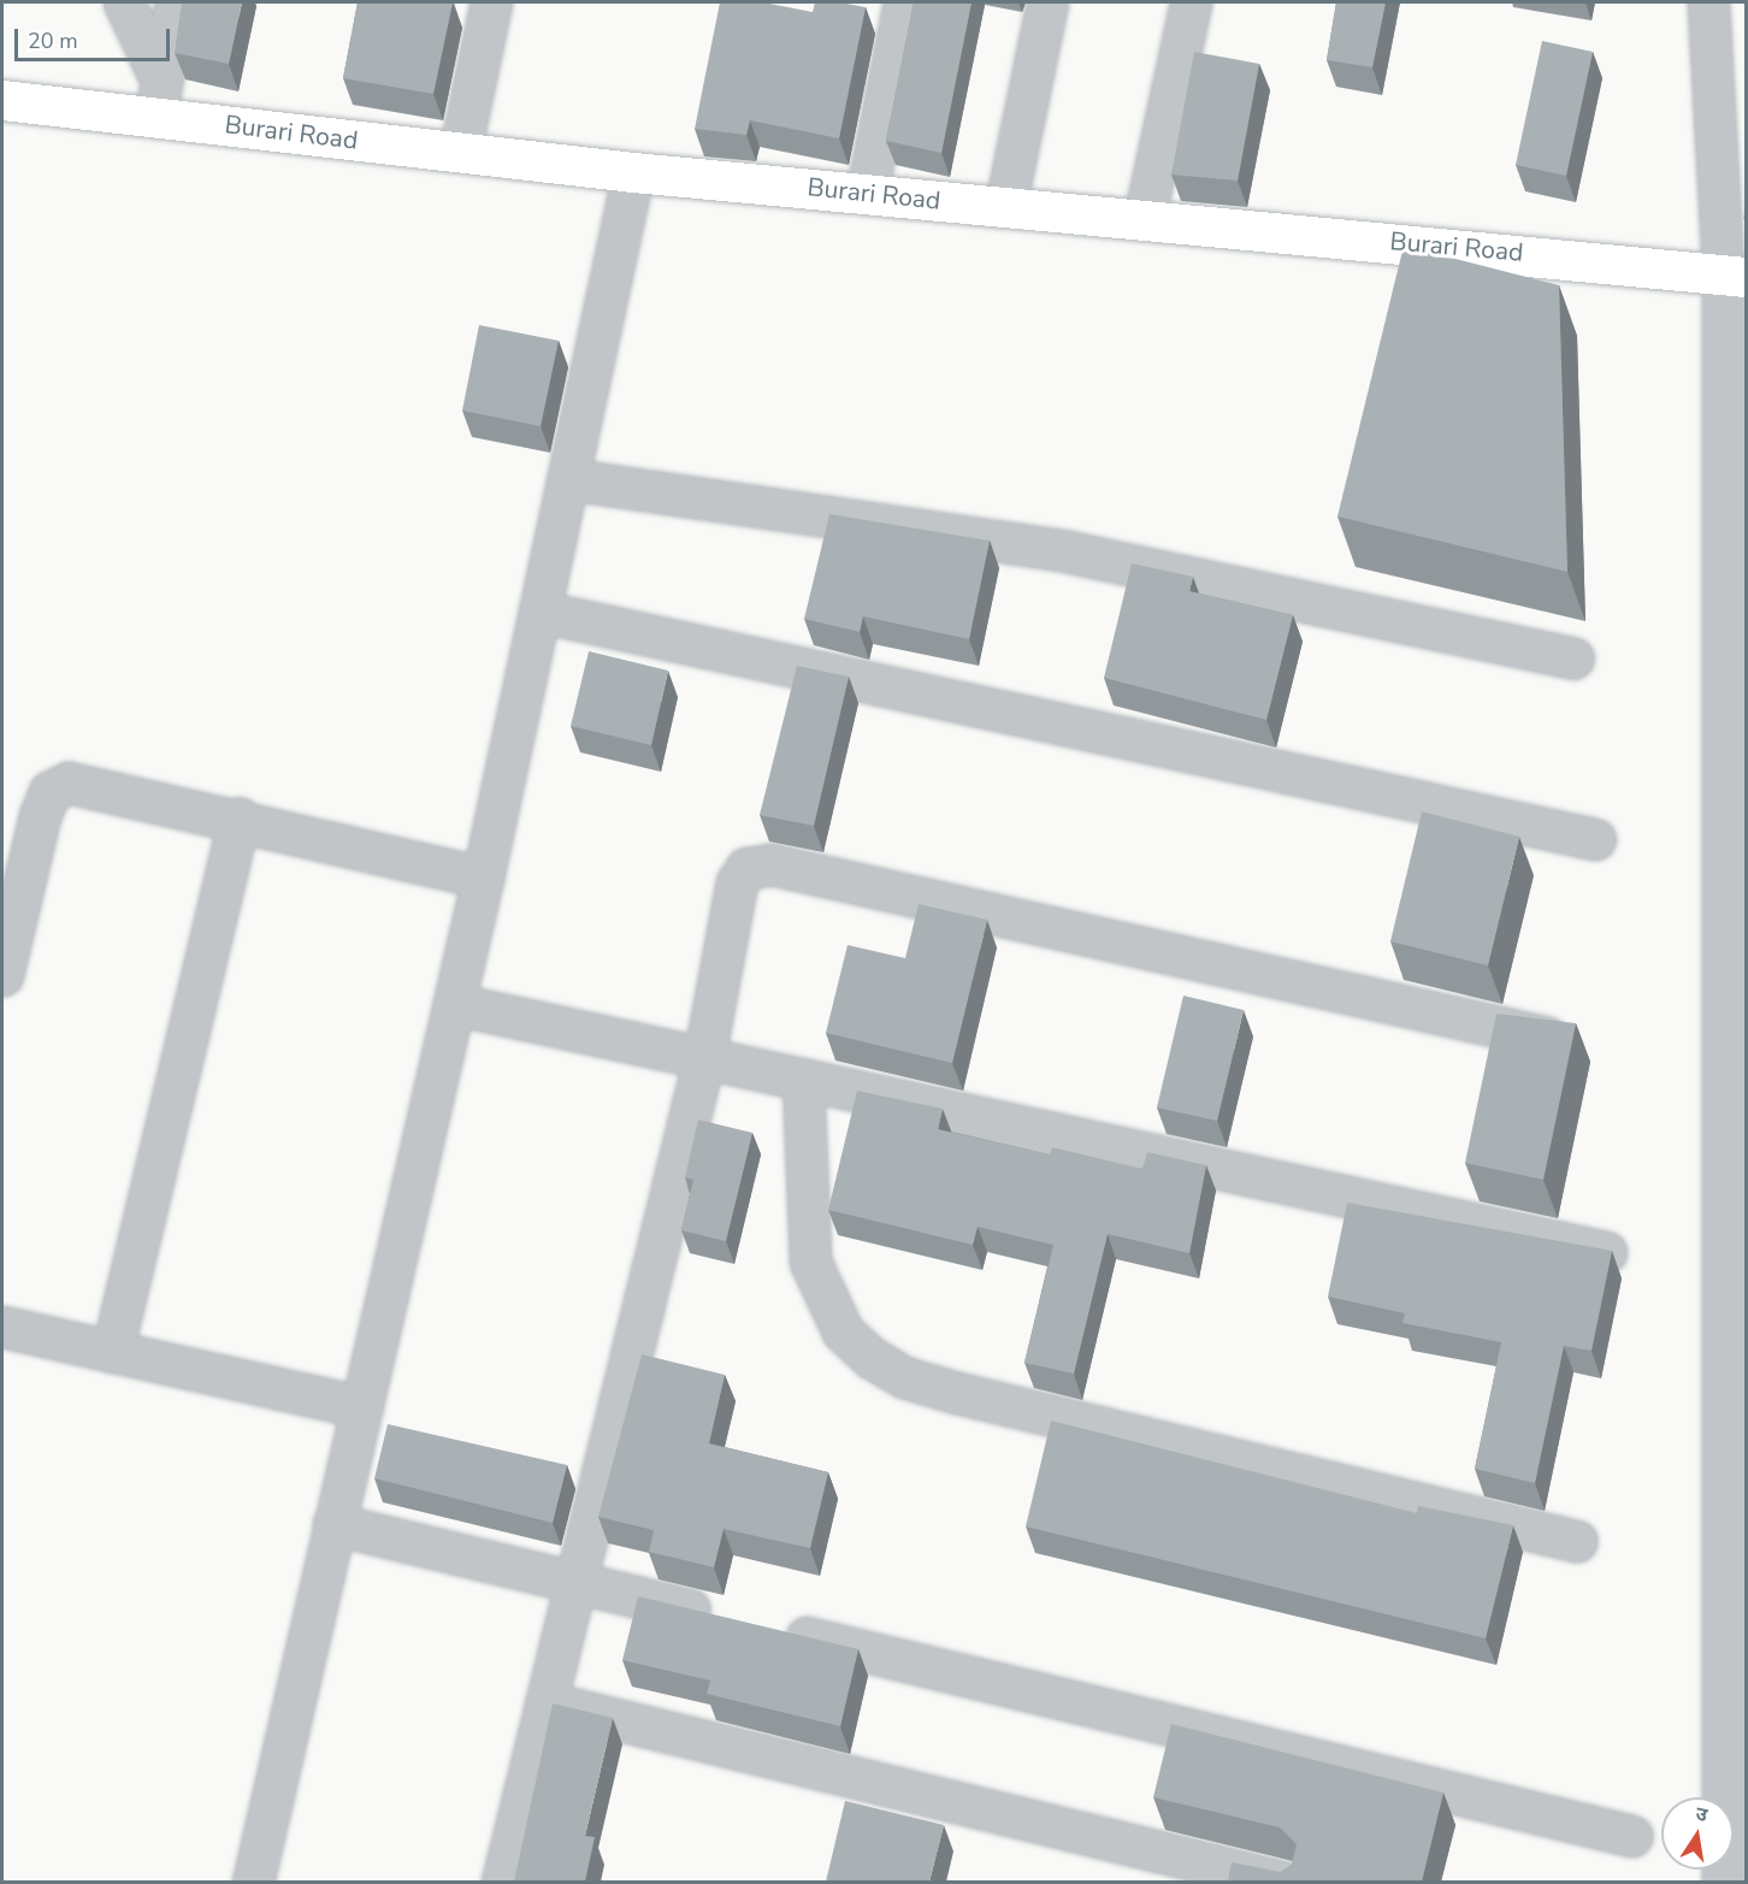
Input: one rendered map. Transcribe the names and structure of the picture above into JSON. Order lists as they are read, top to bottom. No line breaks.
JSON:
{"streets":{"main road":["Burari Road"]},"scale_bar":"20 m","north":"top"}
